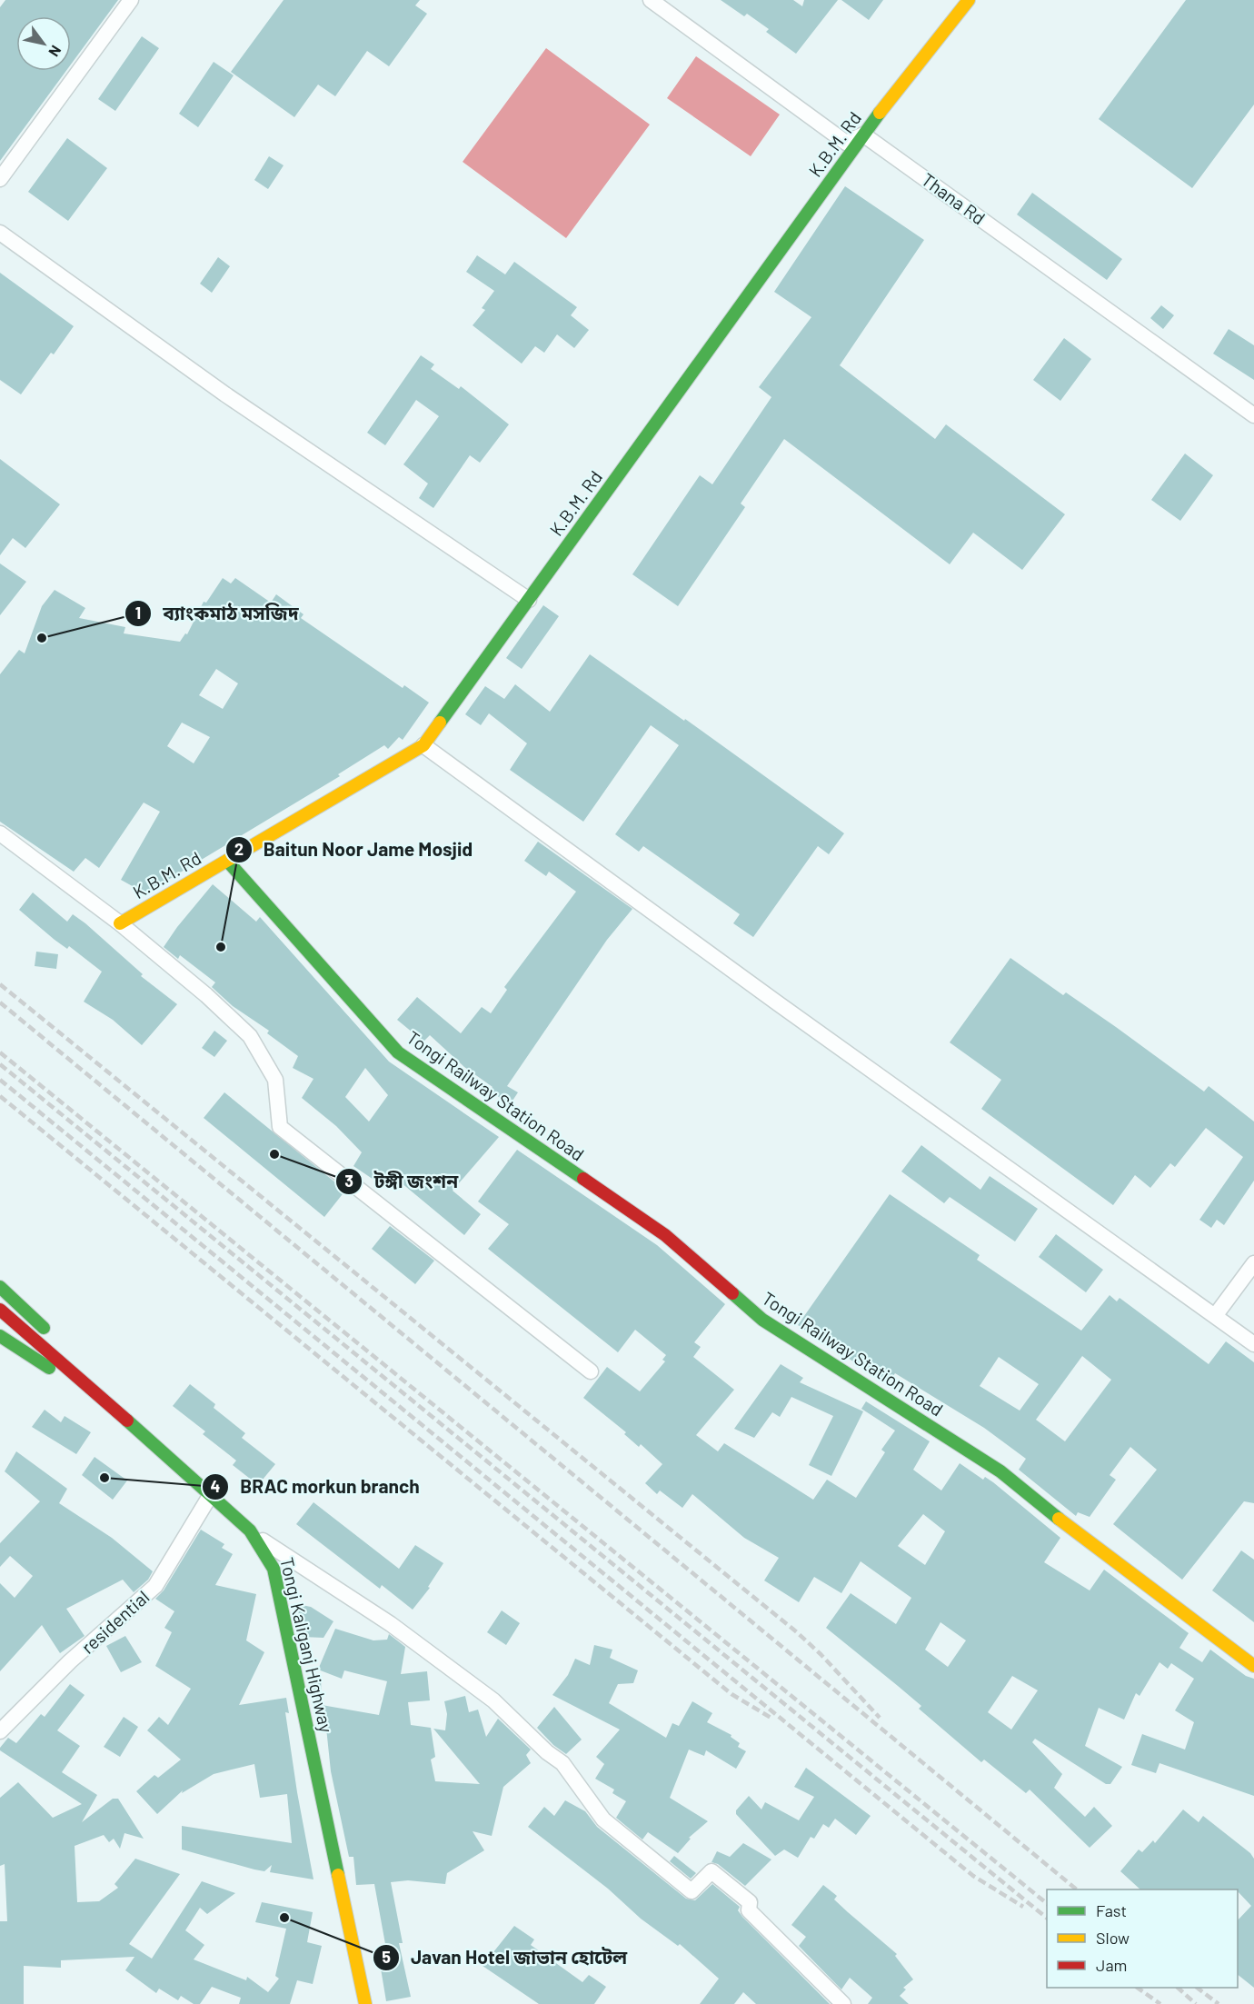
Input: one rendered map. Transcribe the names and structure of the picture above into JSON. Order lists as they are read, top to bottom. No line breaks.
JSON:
{"streets":{"street":["K.B.M. Rd","Thana Rd","Tongi Railway Station Road","residential","Tongi Kaliganj Highway"]},"crossings":[["K.B.M. Rd","Thana Rd"],["K.B.M. Rd","Tongi Railway Station Road"],["residential","Tongi Kaliganj Highway"]],"places":["ব্যাংকমাঠ মসজিদ","Baitun Noor Jame Mosjid","টঙ্গী জংশন","BRAC morkun branch","Javan Hotel জাভান হোটেল"],"legend":["Fast","Slow","Jam"],"north":"bottom right"}
